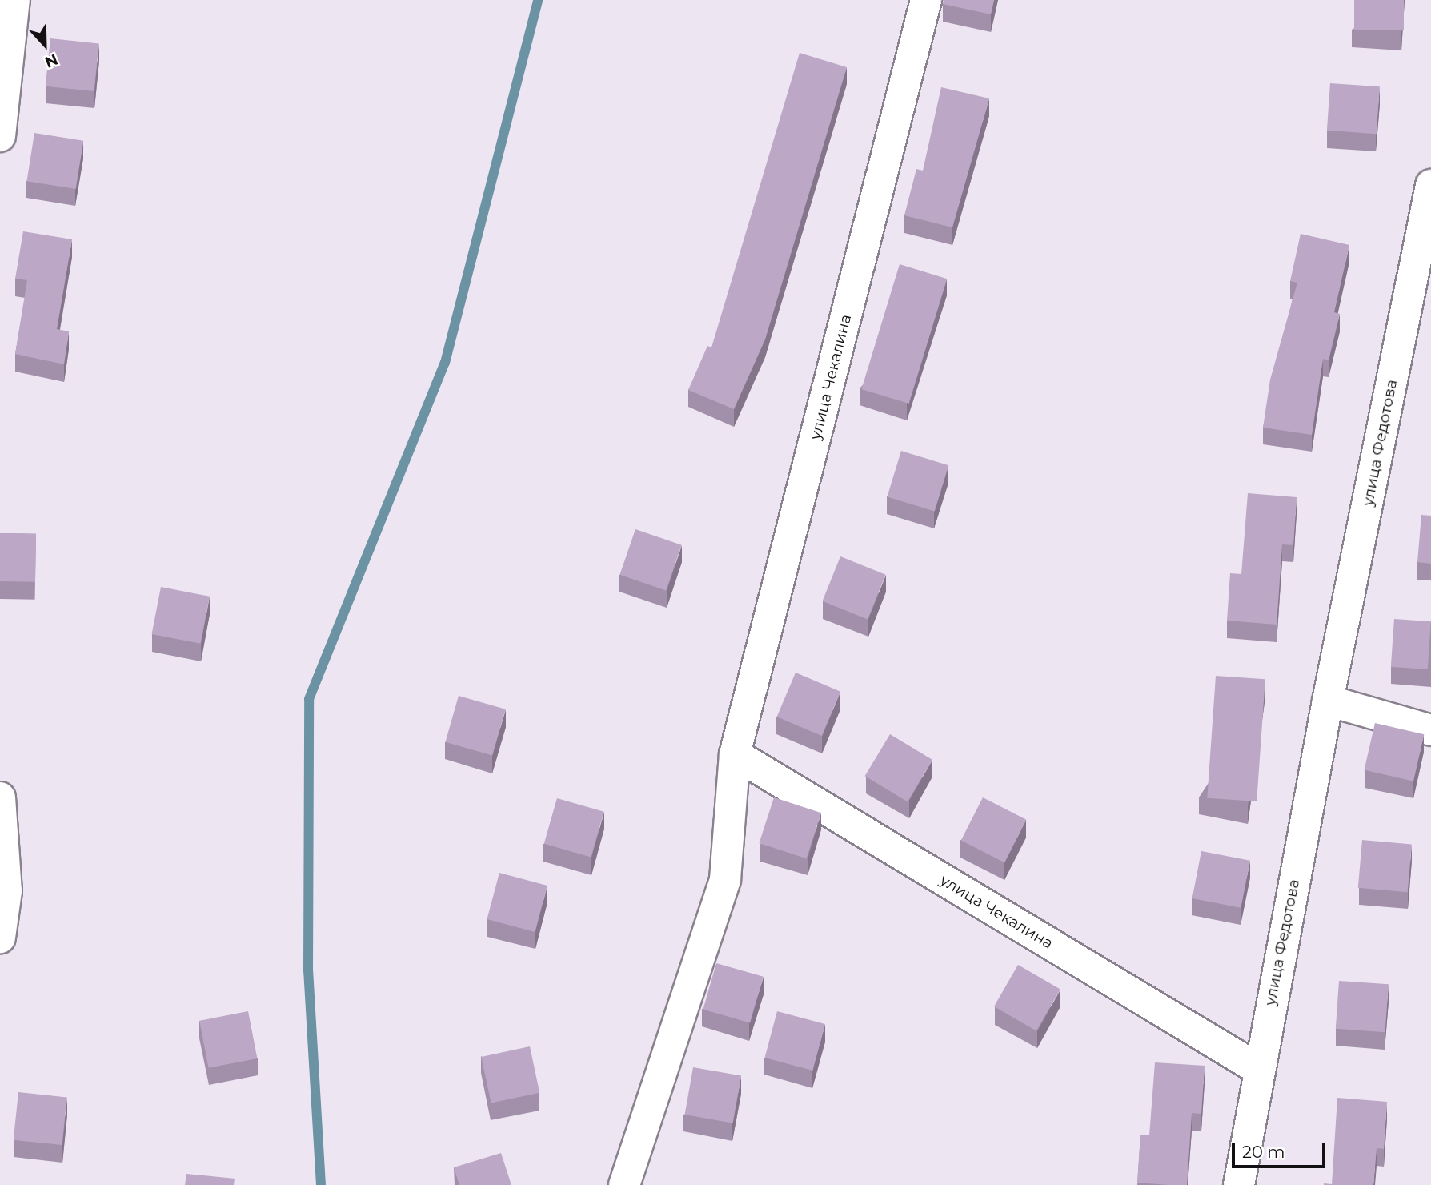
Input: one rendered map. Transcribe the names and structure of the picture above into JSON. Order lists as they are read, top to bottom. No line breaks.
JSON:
{"streets":{"street":["улица Чекалина","улица Федотова"]},"crossings":[["улица Чекалина","улица Федотова"]],"scale_bar":"20 m","north":"bottom"}
